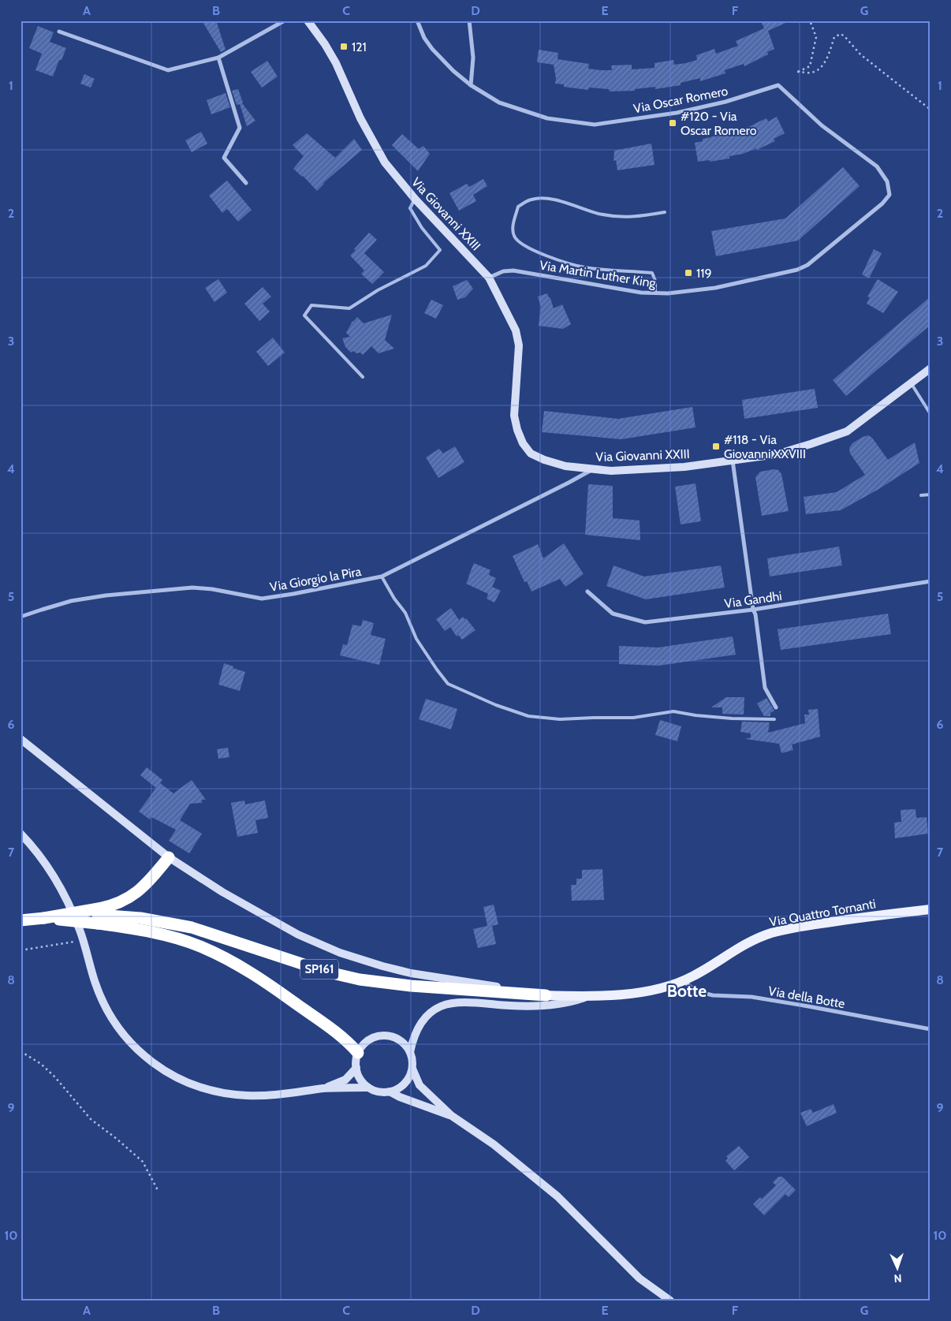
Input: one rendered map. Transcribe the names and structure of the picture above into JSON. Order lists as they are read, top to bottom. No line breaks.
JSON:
{"streets":{"highway":["SP161"],"main road":["Via Giovanni XXIII","Via Quattro Tornanti"],"street":["Via Oscar Romero","Via Martin Luther King","Via Giorgio la Pira","Via Gandhi","Via della Botte"]},"crossings":[["Via Oscar Romero","Via Martin Luther King"],["Via Giovanni XXIII","Via Martin Luther King"],["Via Giovanni XXIII","Via Giorgio la Pira"],["Via Quattro Tornanti","SP161"],["Via Quattro Tornanti","Via della Botte"]],"districts":["Botte"],"places":{"transit":["121","#120 - Via Oscar Romero","119","#118 - Via Giovanni XXVIII"]},"north":"bottom","grid":{"columns":["A","B","C","D","E","F","G"],"rows":["1","2","3","4","5","6","7","8","9","10"]}}
